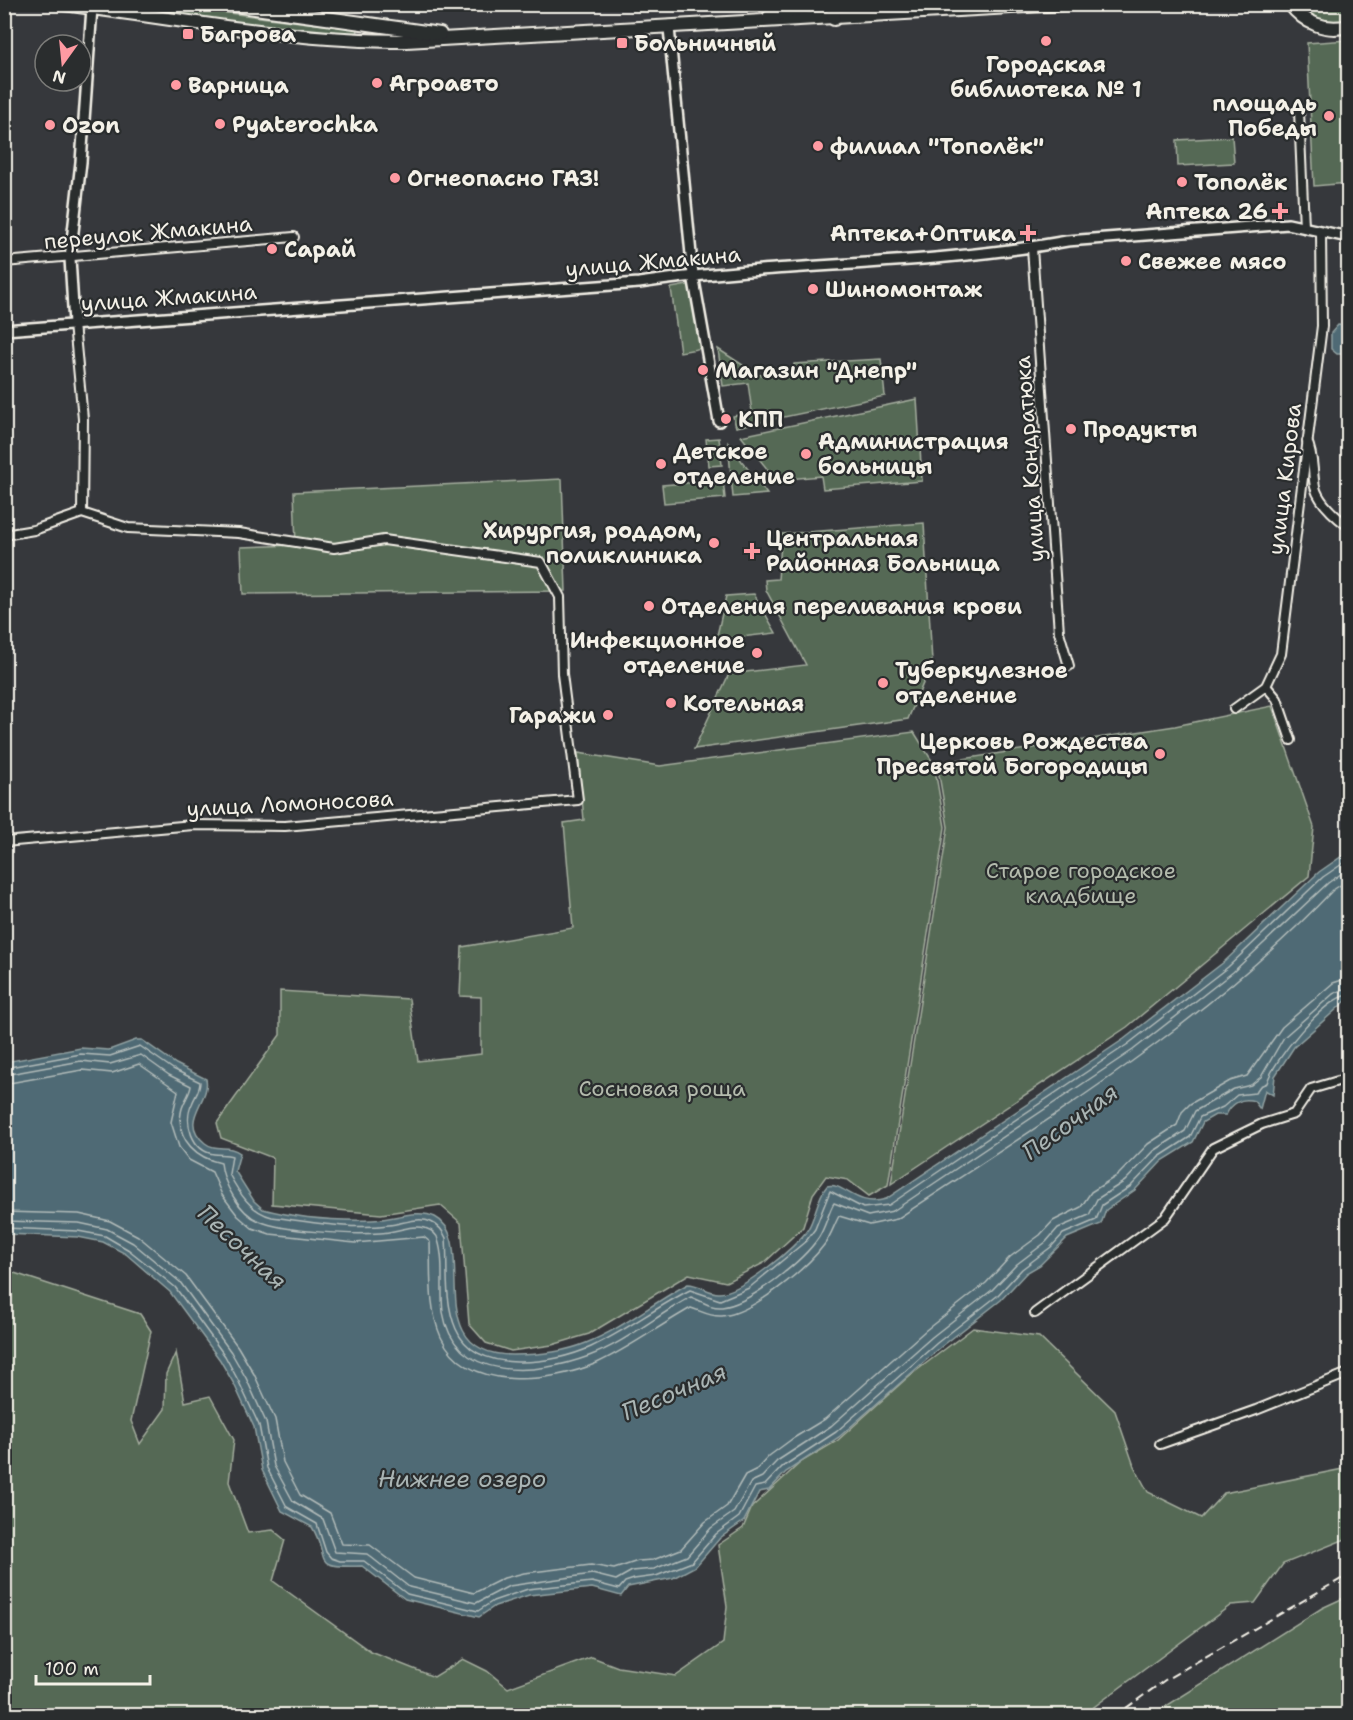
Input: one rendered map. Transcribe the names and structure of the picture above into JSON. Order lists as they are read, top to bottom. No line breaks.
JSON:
{"streets":{"street":["переулок Жмакина","улица Жмакина","улица Кондратюка","улица Кирова","улица Ломоносова"]},"crossings":[["улица Жмакина","улица Кондратюка"]],"water":["Песочная","Нижнее озеро"],"parks":["Старое городское кладбище","Сосновая роща"],"places":{"transit":["Багрова","Больничный"],"other":["Городская библиотека № 1","Агроавто","Варница","площадь Победы","Pyaterochka","Ozon","филиал \"Тополёк\"","Огнеопасно ГАЗ!","Тополёк","Сарай","Свежее мясо","Шиномонтаж","Магазин \"Днепр\"","КПП","Продукты","Администрация больницы","Детское отделение","Хирургия, роддом, поликлиника","Отделения переливания крови","Инфекционное отделение","Туберкулезное отделение","Котельная","Гаражи","Церковь Рождества Пресвятой Богородицы"],"health":["Аптека 26","Аптека+Оптика","Центральная Районная Больница"]},"scale_bar":"100 m","north":"bottom"}
